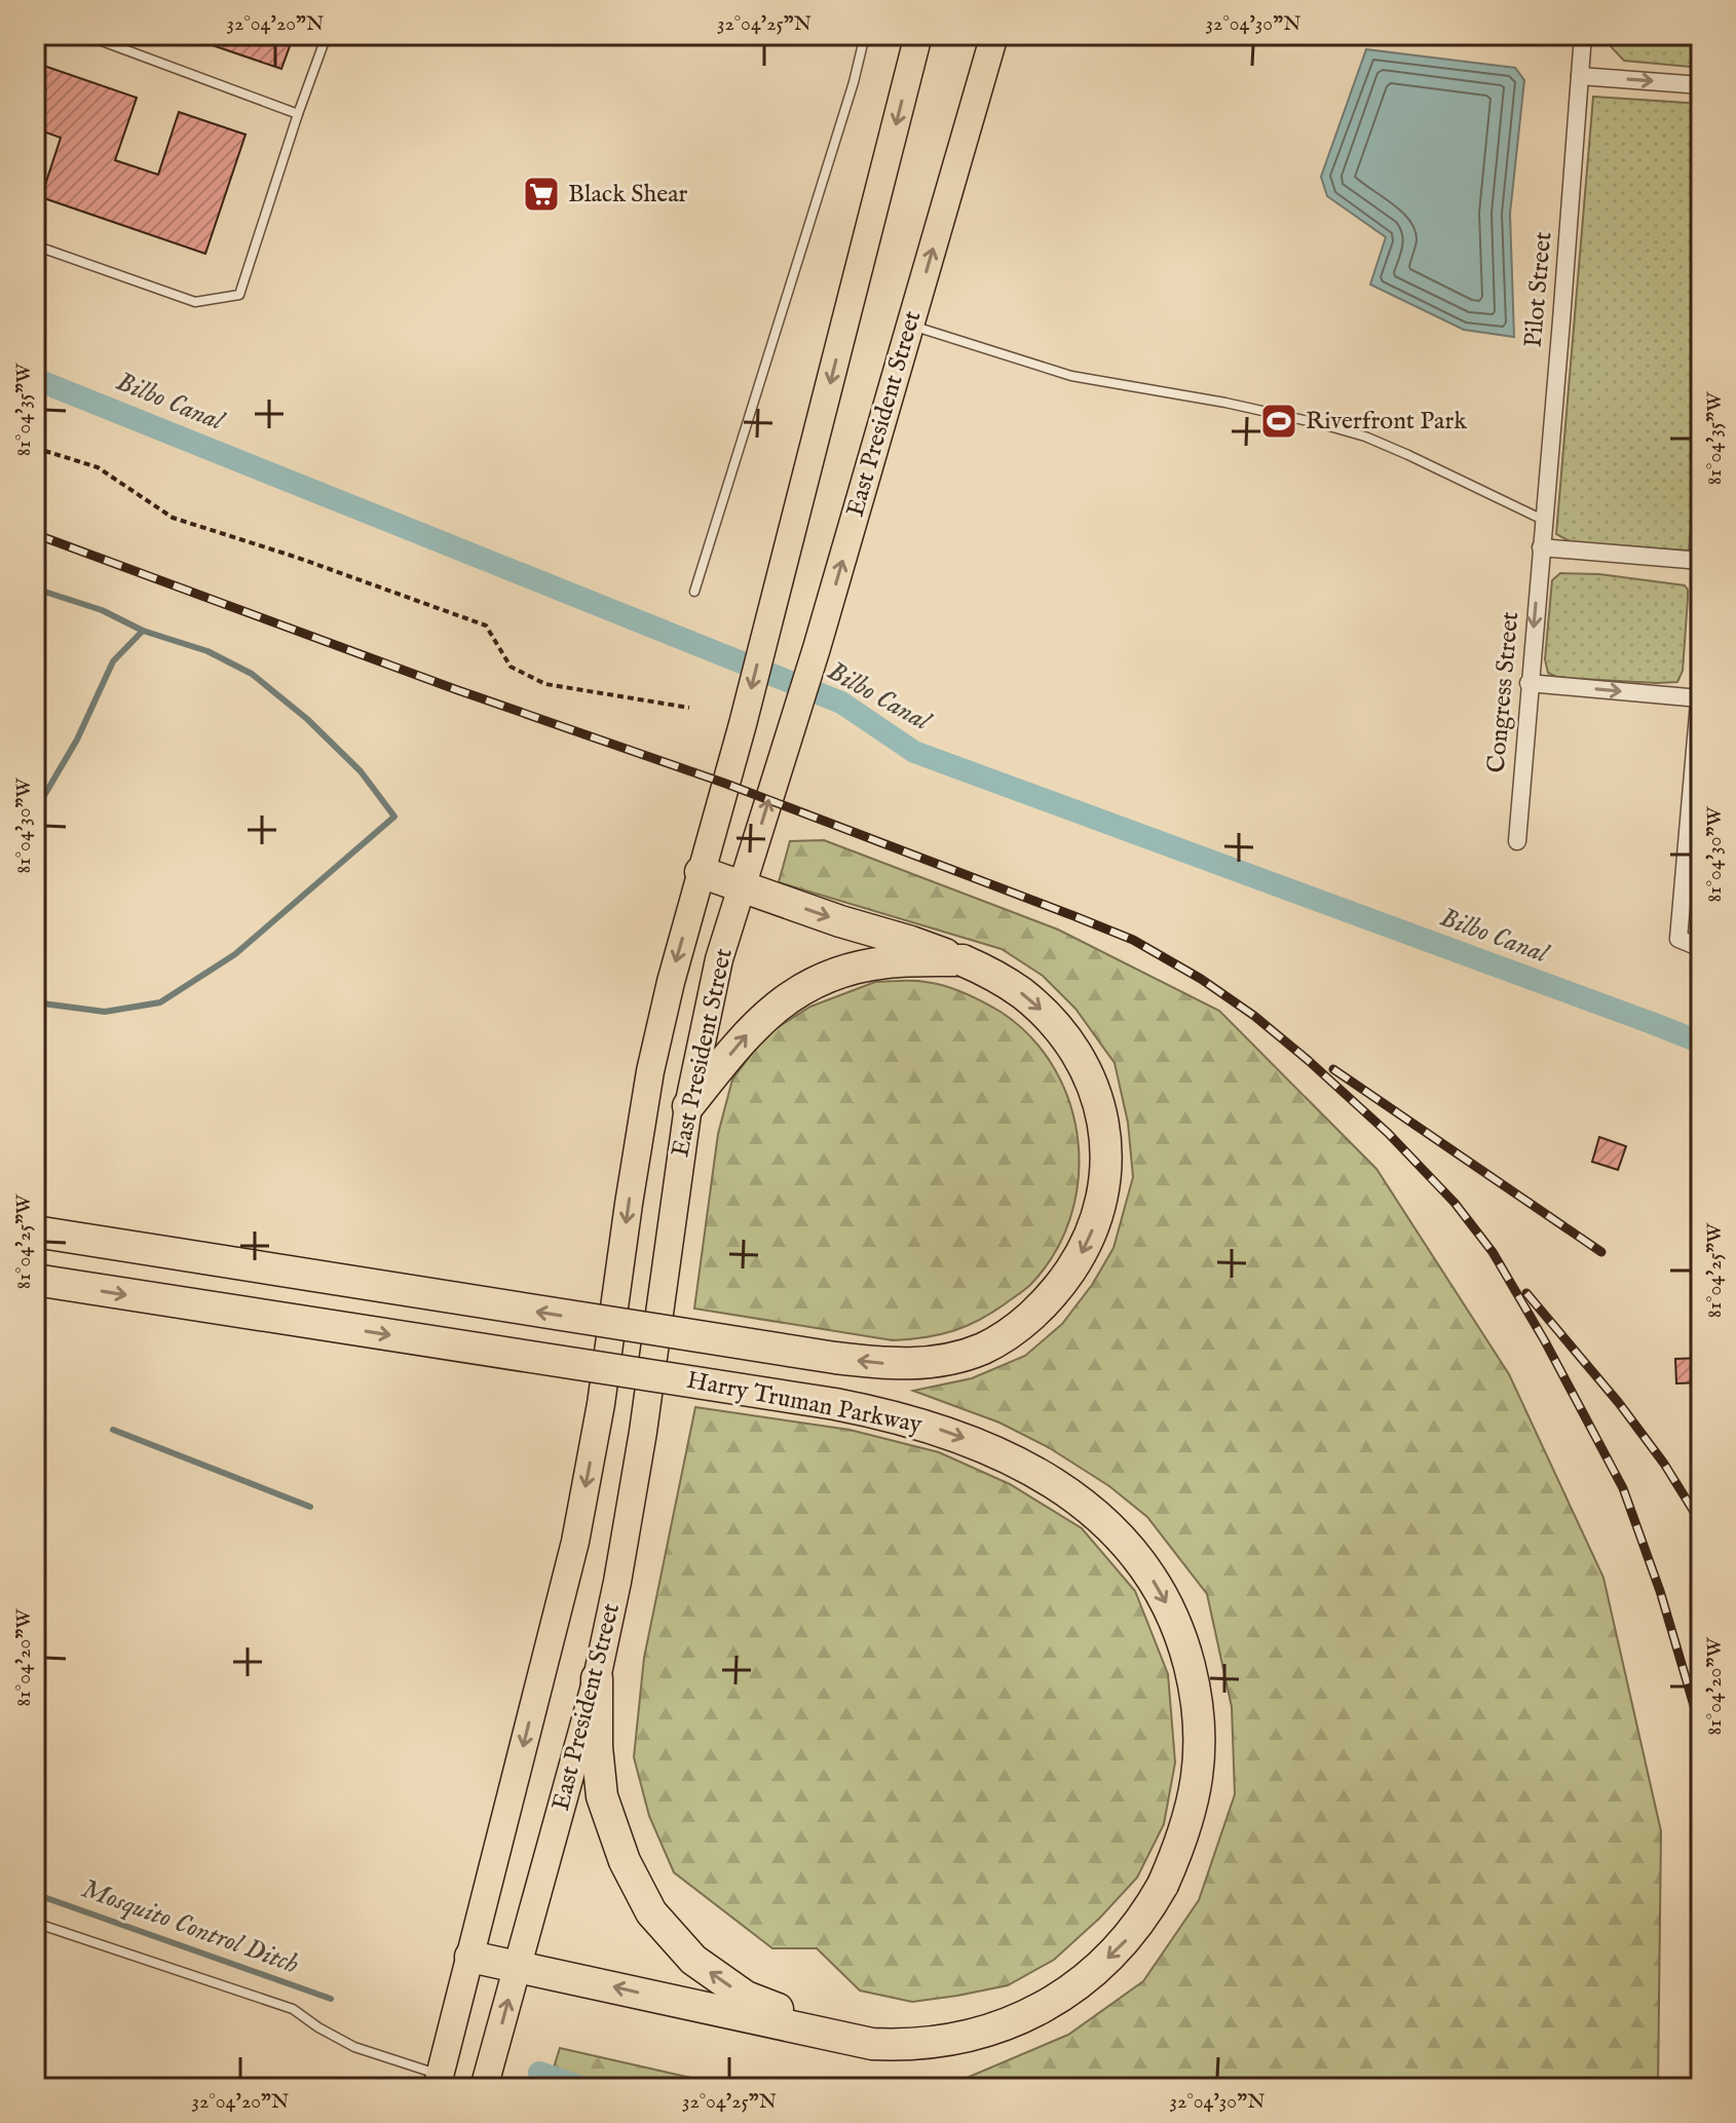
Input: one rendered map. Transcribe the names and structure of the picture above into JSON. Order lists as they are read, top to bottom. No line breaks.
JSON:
{"streets":{"highway":["Harry Truman Parkway"],"main road":["East President Street"],"street":["Pilot Street","Congress Street"]},"crossings":[["Pilot Street","Congress Street"],["East President Street","Harry Truman Parkway"]],"one_way":["Congress Street"],"water":["Bilbo Canal","Mosquito Control Ditch"],"places":{"supermarket":["Black Shear"],"sports":["Riverfront Park"]},"coordinates":["32°04'20\"N","32°04'25\"N","32°04'30\"N","81°04'35\"W","81°04'30\"W","81°04'25\"W","81°04'20\"W"]}
